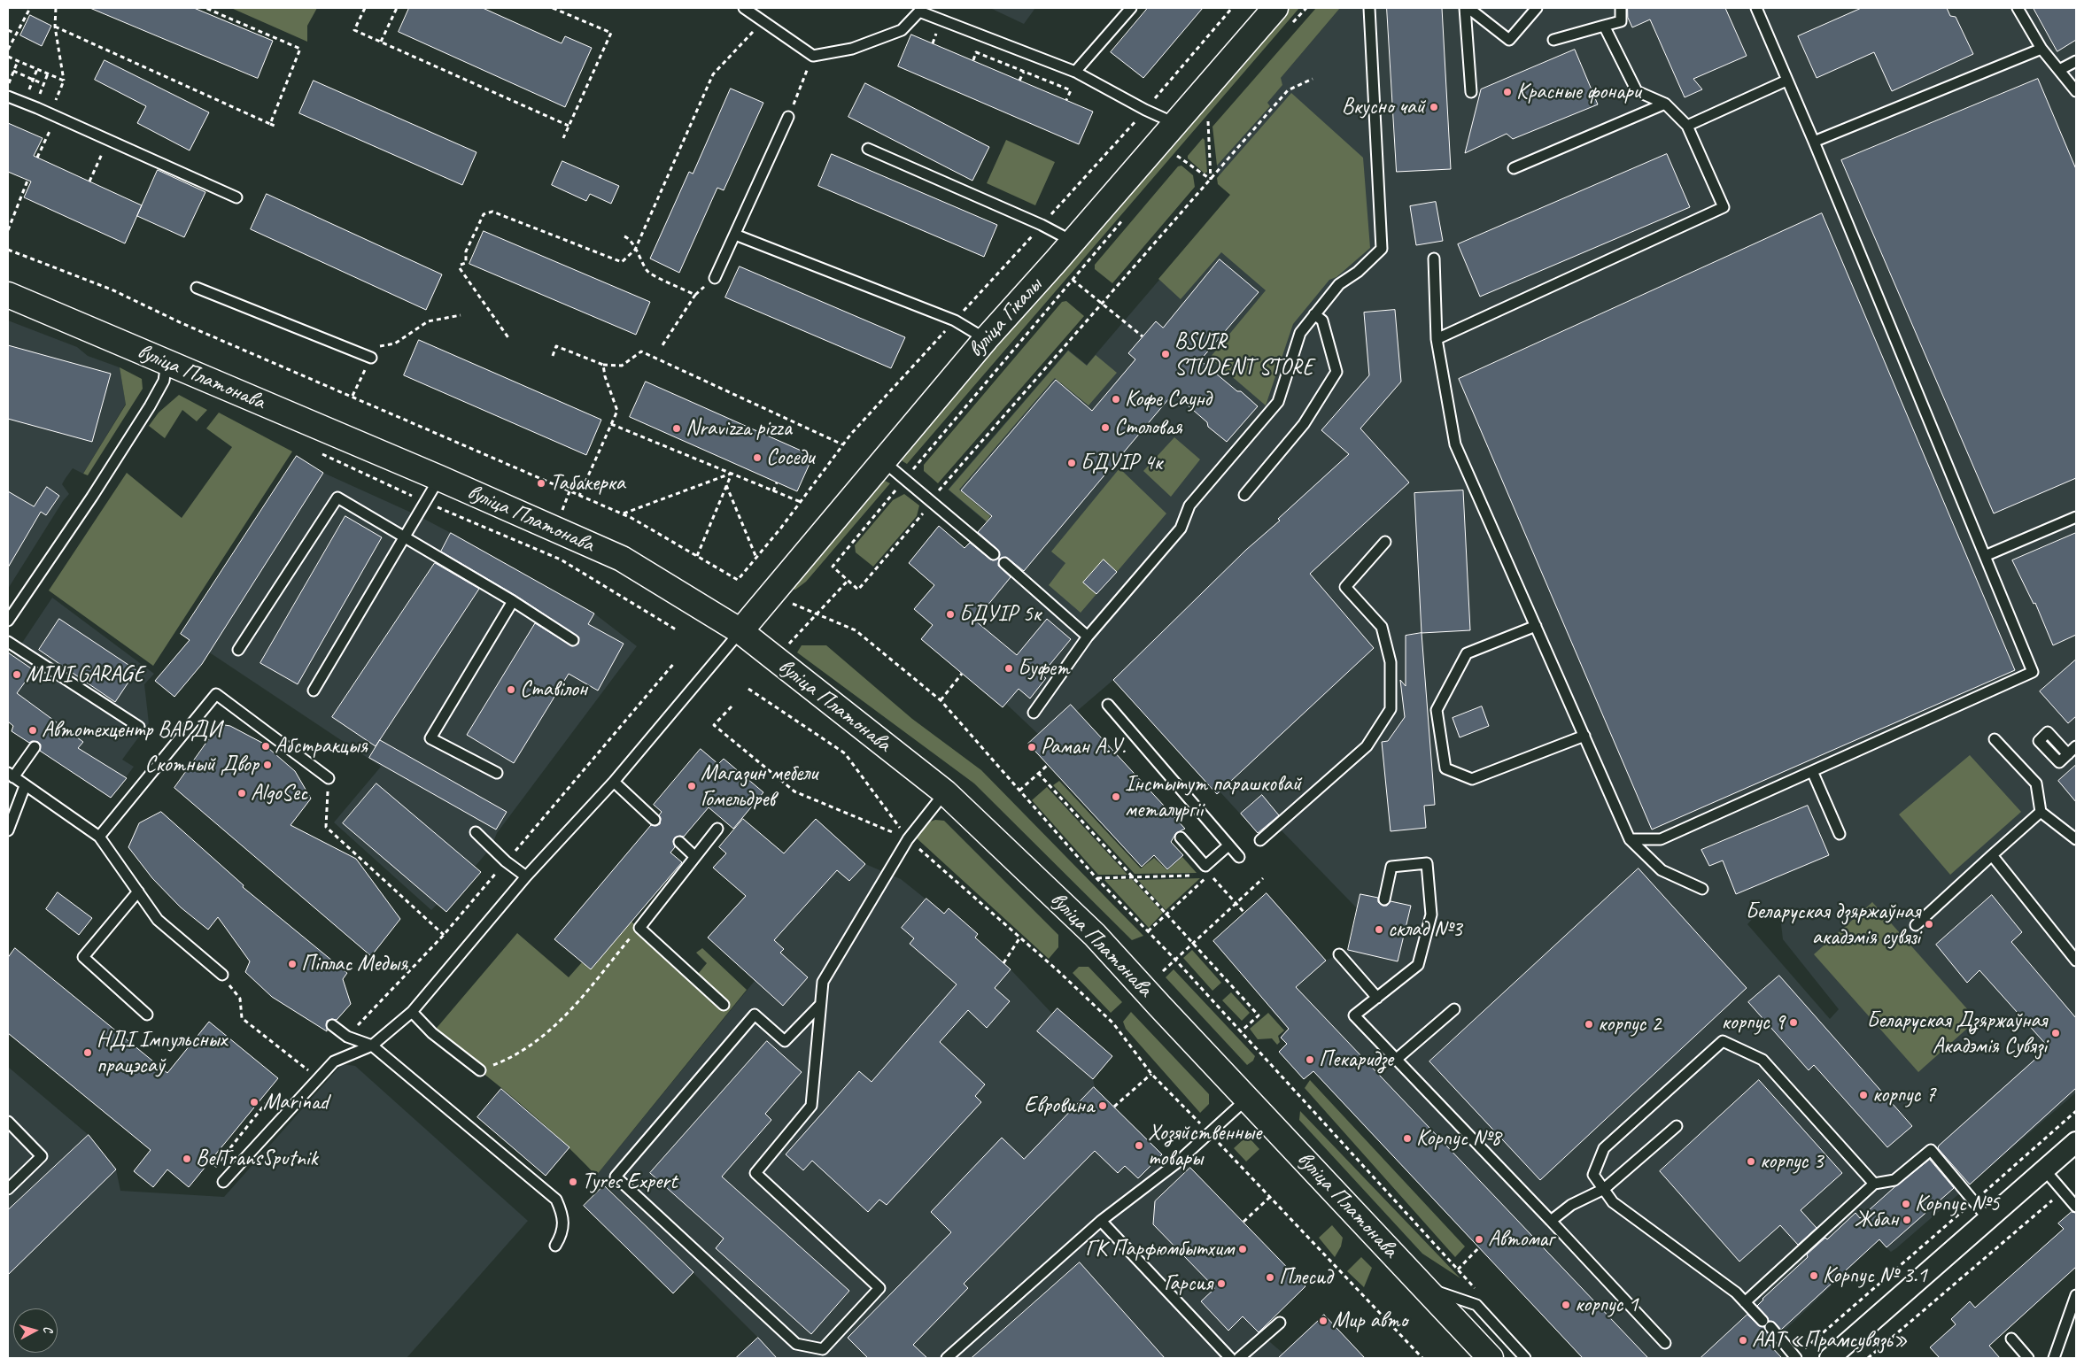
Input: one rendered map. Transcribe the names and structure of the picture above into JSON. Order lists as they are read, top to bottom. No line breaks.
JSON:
{"streets":{"main road":["вуліца Гікалы","вуліца Платонава"]},"crossings":[["вуліца Гікалы","вуліца Платонава"]],"places":["Красные фонари","Вкусно чай","BSUIR STUDENT STORE","Кофе Саунд","Столовая","Nravizza pizza","Соседи","БДУІР 4к","Табакерка","БДУІР 5к","Буфет","MINI GARAGE","Ставілон","Автотехцентр ВАРДИ","Абстракцыя","Раман А.У.","Скотный Двор","Магазин мебели Гомельдрев","AlgoSec","Інстытут парашковай металургіі","Беларуская дзяржаўная акадэмія сувязі","склад №3","Піплас Медыя","корпус 9","корпус 2","Беларуская Дзяржаўная Акадэмія Сувязі","НДІ Імпульсных працэсаў","Пекаридзе","корпус 7","Marinad","Евровина","Корпус №8","Хозяйственные товары","BelTransSputnik","корпус 3","Tyres Expert","Корпус №5","Жбан","Автомаг","ГК Парфюмбытхим","Корпус № 3.1","Плесид","Гарсия","корпус 1","Мир авто","ААТ «Прамсувязь»"],"north":"right"}
